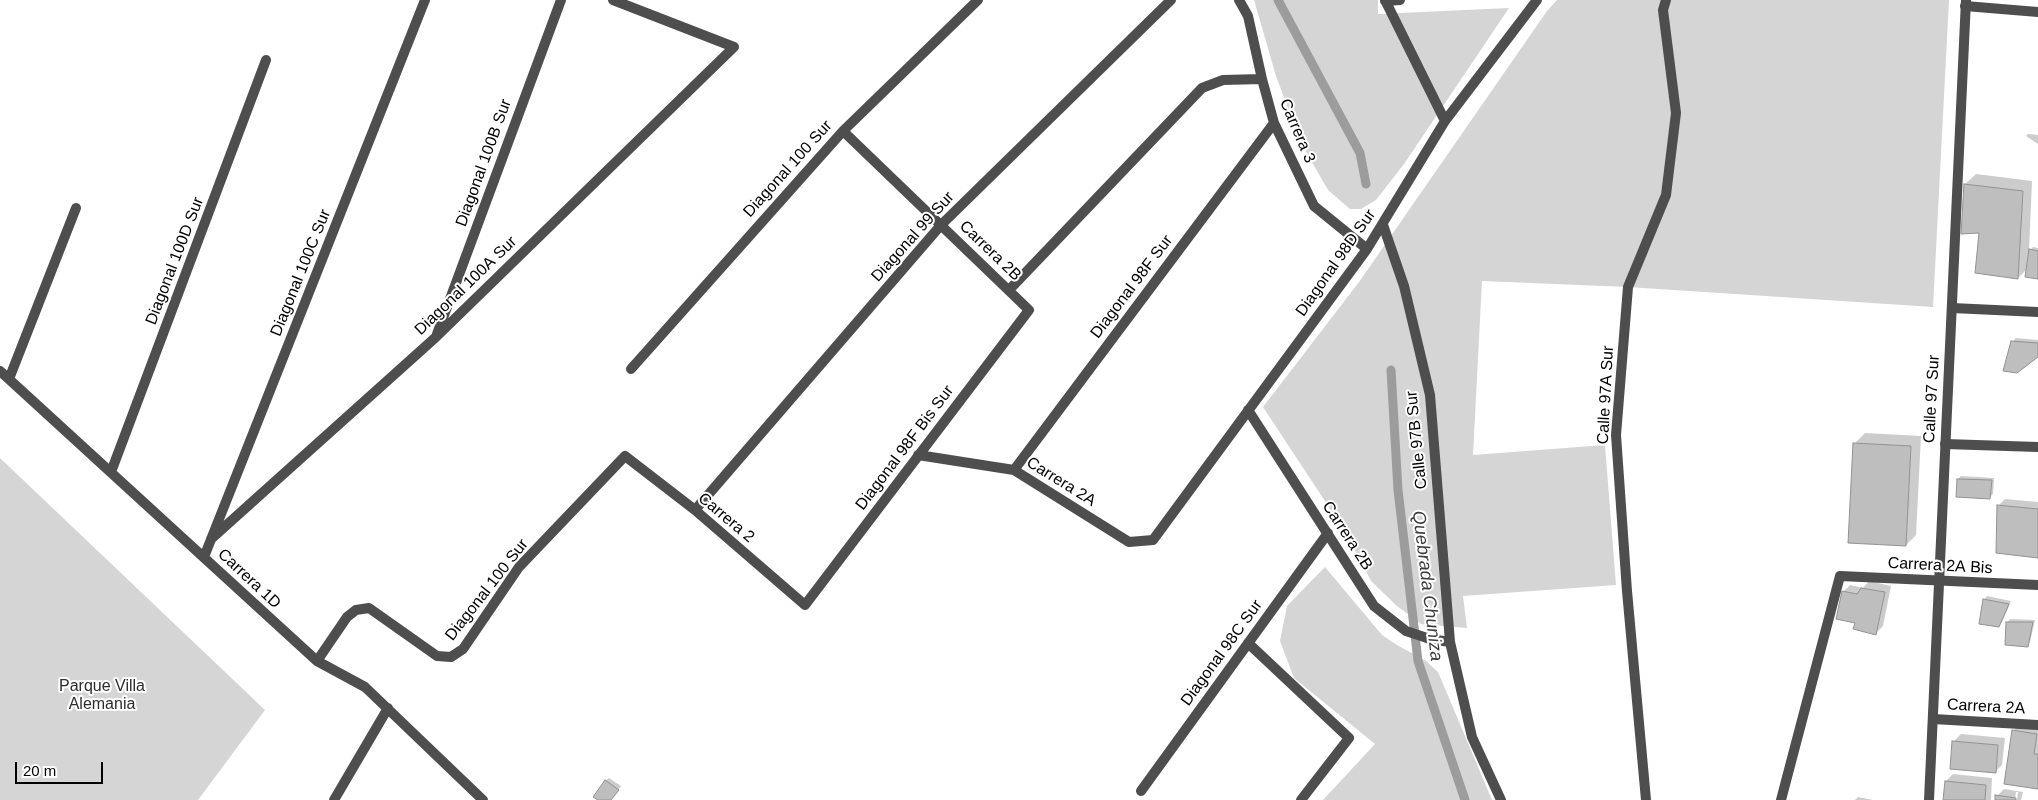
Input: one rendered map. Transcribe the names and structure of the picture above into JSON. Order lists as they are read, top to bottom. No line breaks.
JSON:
{"streets":{"street":["Carrera 3","Diagonal 100B Sur","Diagonal 100 Sur","Diagonal 99 Sur","Carrera 2B","Diagonal 100D Sur","Diagonal 98D Sur","Diagonal 100C Sur","Diagonal 100A Sur","Diagonal 98F Sur","Calle 97A Sur","Calle 97 Sur","Calle 97B Sur","Diagonal 98F Bis Sur","Carrera 2A","Carrera 2","Carrera 2A Bis","Carrera 1D","Diagonal 98C Sur"]},"crossings":[["Carrera 3","Diagonal 98D Sur"],["Carrera 3","Diagonal 98F Sur"],["Diagonal 100B Sur","Diagonal 100A Sur"],["Diagonal 100 Sur","Carrera 2B"],["Diagonal 100 Sur","Carrera 2"],["Diagonal 100 Sur","Carrera 1D"],["Diagonal 99 Sur","Carrera 2B"],["Diagonal 99 Sur","Carrera 2"],["Carrera 2B","Diagonal 98D Sur"],["Carrera 2B","Calle 97B Sur"],["Carrera 2B","Diagonal 98F Bis Sur"],["Carrera 2B","Diagonal 98C Sur"],["Diagonal 100D Sur","Carrera 1D"],["Diagonal 98D Sur","Calle 97B Sur"],["Diagonal 98D Sur","Carrera 2A"],["Diagonal 100C Sur","Diagonal 100A Sur"],["Diagonal 100C Sur","Carrera 1D"],["Diagonal 98F Sur","Carrera 2A"],["Calle 97 Sur","Carrera 2A"],["Calle 97 Sur","Carrera 2A Bis"],["Diagonal 98F Bis Sur","Carrera 2A"],["Diagonal 98F Bis Sur","Carrera 2"]],"water":["Quebrada Chuniza"],"parks":["Parque Villa Alemania"],"scale_bar":"20 m"}
